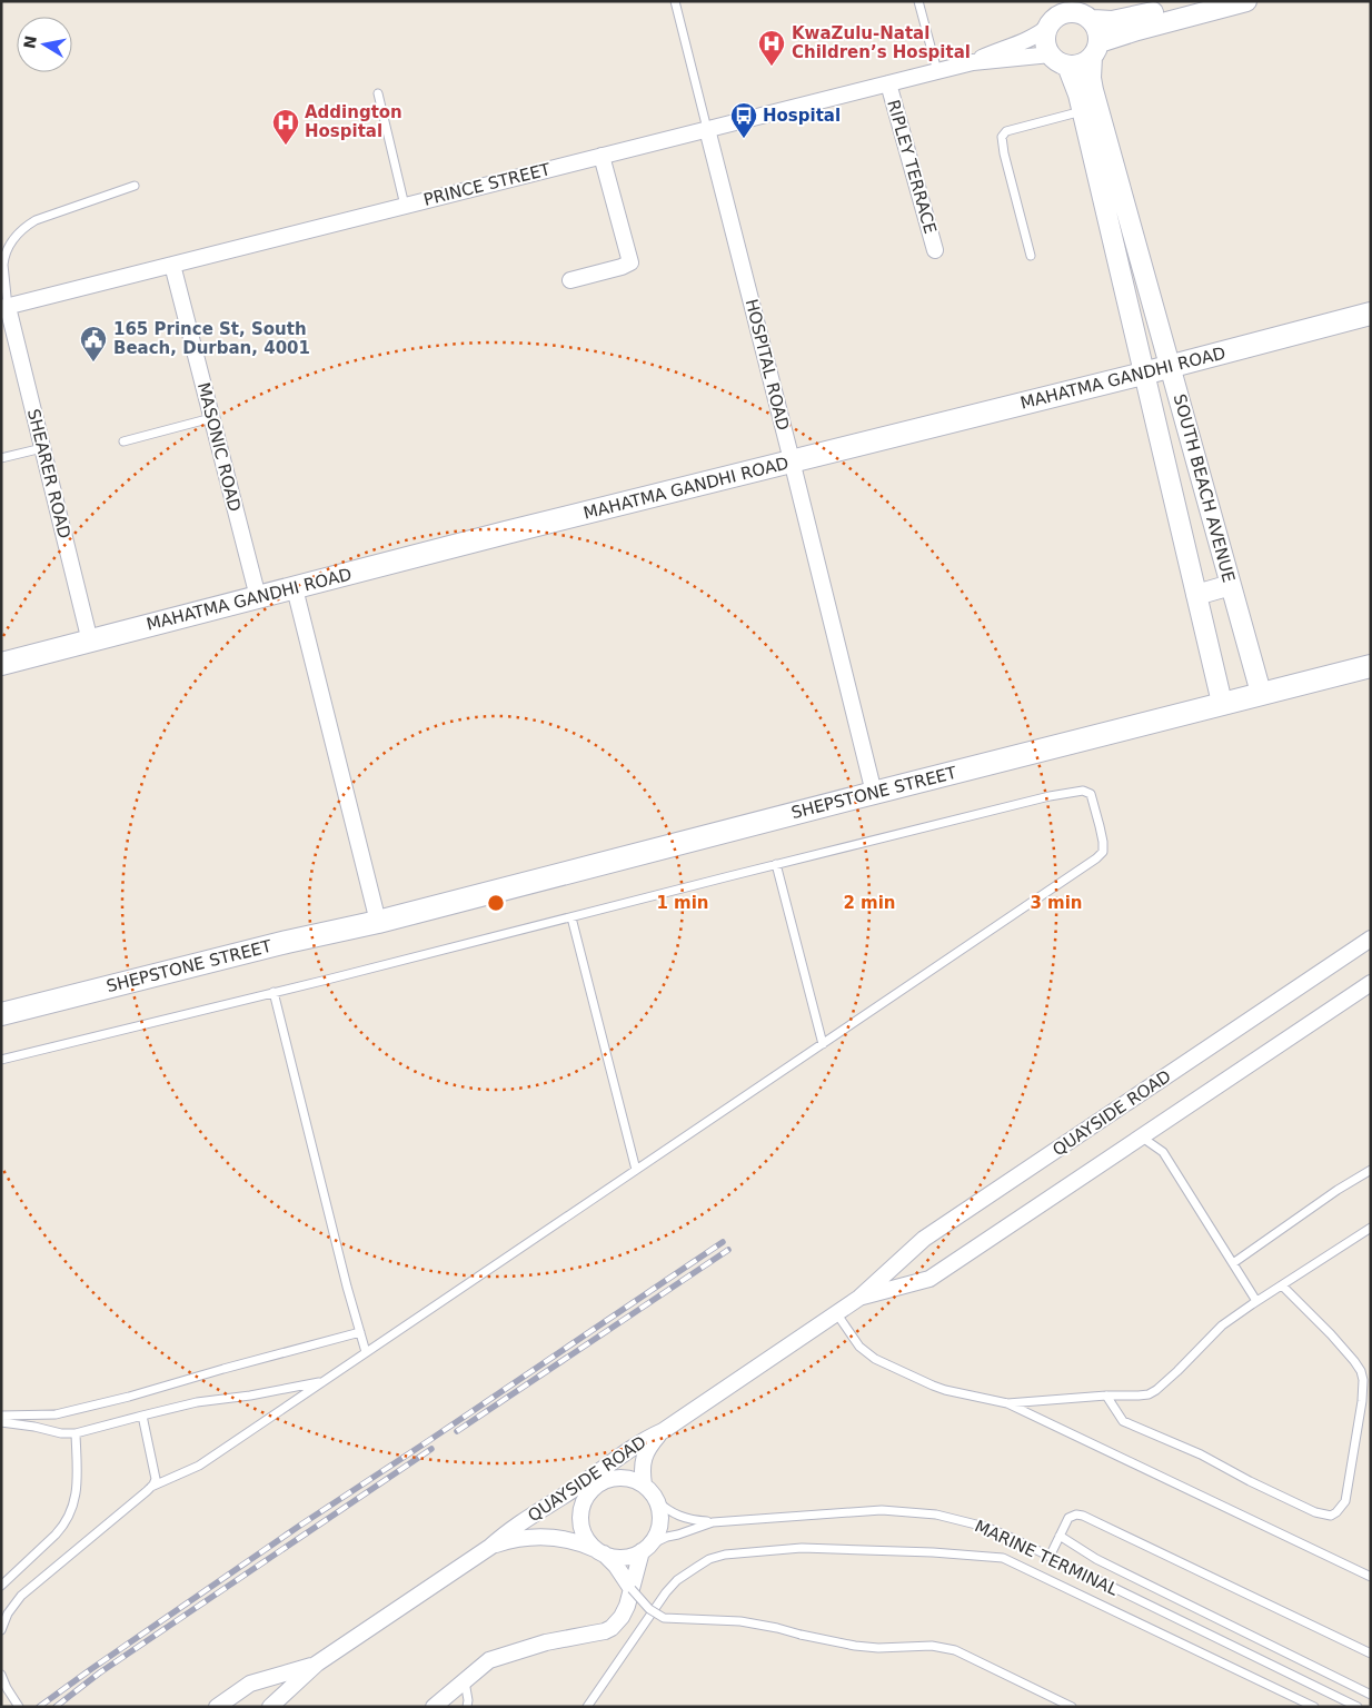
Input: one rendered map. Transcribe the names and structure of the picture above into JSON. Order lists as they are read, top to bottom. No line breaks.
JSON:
{"streets":{"main road":["MAHATMA GANDHI ROAD","SHEPSTONE STREET"],"street":["RIPLEY TERRACE","PRINCE STREET","HOSPITAL ROAD","MASONIC ROAD","SHEARER ROAD","SOUTH BEACH AVENUE","QUAYSIDE ROAD"],"lane":["MARINE TERMINAL"]},"crossings":[["RIPLEY TERRACE","PRINCE STREET"],["PRINCE STREET","HOSPITAL ROAD"],["PRINCE STREET","MASONIC ROAD"],["PRINCE STREET","SHEARER ROAD"],["PRINCE STREET","SOUTH BEACH AVENUE"],["HOSPITAL ROAD","MAHATMA GANDHI ROAD"],["HOSPITAL ROAD","SHEPSTONE STREET"],["MAHATMA GANDHI ROAD","MASONIC ROAD"],["MAHATMA GANDHI ROAD","SHEARER ROAD"],["MAHATMA GANDHI ROAD","SOUTH BEACH AVENUE"],["SOUTH BEACH AVENUE","SHEPSTONE STREET"]],"places":{"hospital":["KwaZulu-Natal Children’s Hospital","Addington Hospital"],"bus stop":["Hospital"],"public building":["165 Prince St, South Beach, Durban, 4001"]},"north":"left","rings":["1 min","2 min","3 min"]}
